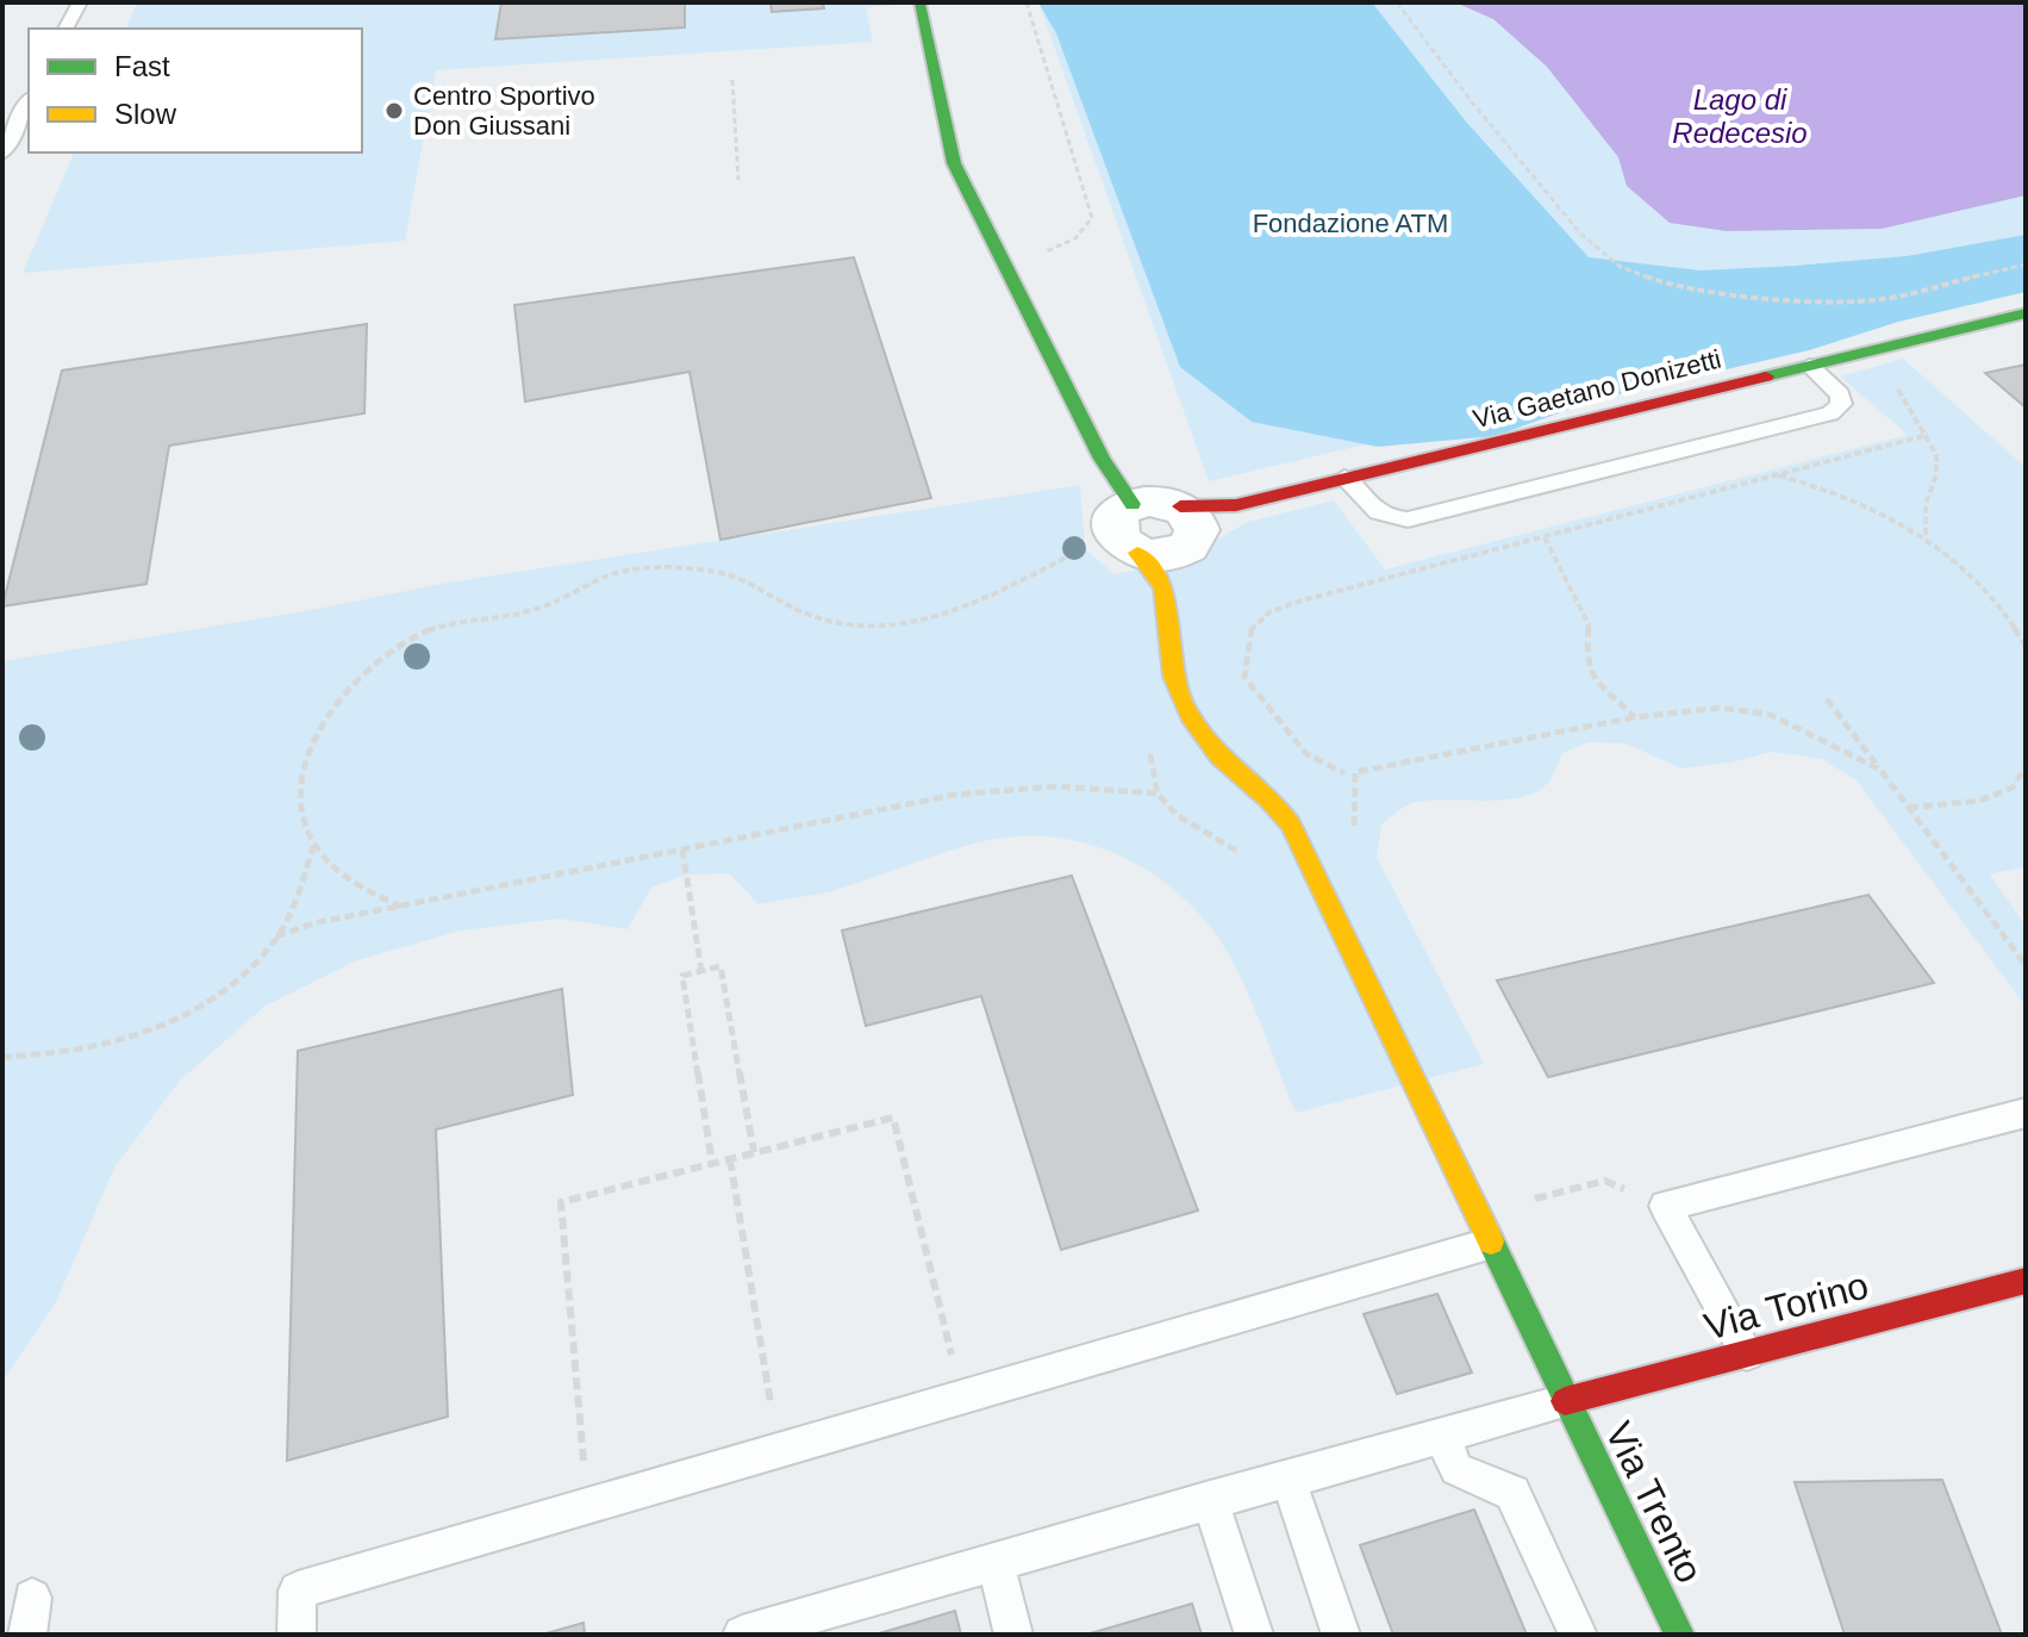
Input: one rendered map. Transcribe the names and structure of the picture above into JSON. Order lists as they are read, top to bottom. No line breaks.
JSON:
{"streets":{"street":["Via Gaetano Donizetti","Via Torino","Via Trento"]},"crossings":[["Via Gaetano Donizetti","Via Trento"],["Via Torino","Via Trento"]],"water":["Lago di Redecesio"],"parks":["Fondazione ATM"],"places":["Centro Sportivo Don Giussani"],"legend":["Fast","Slow"]}
